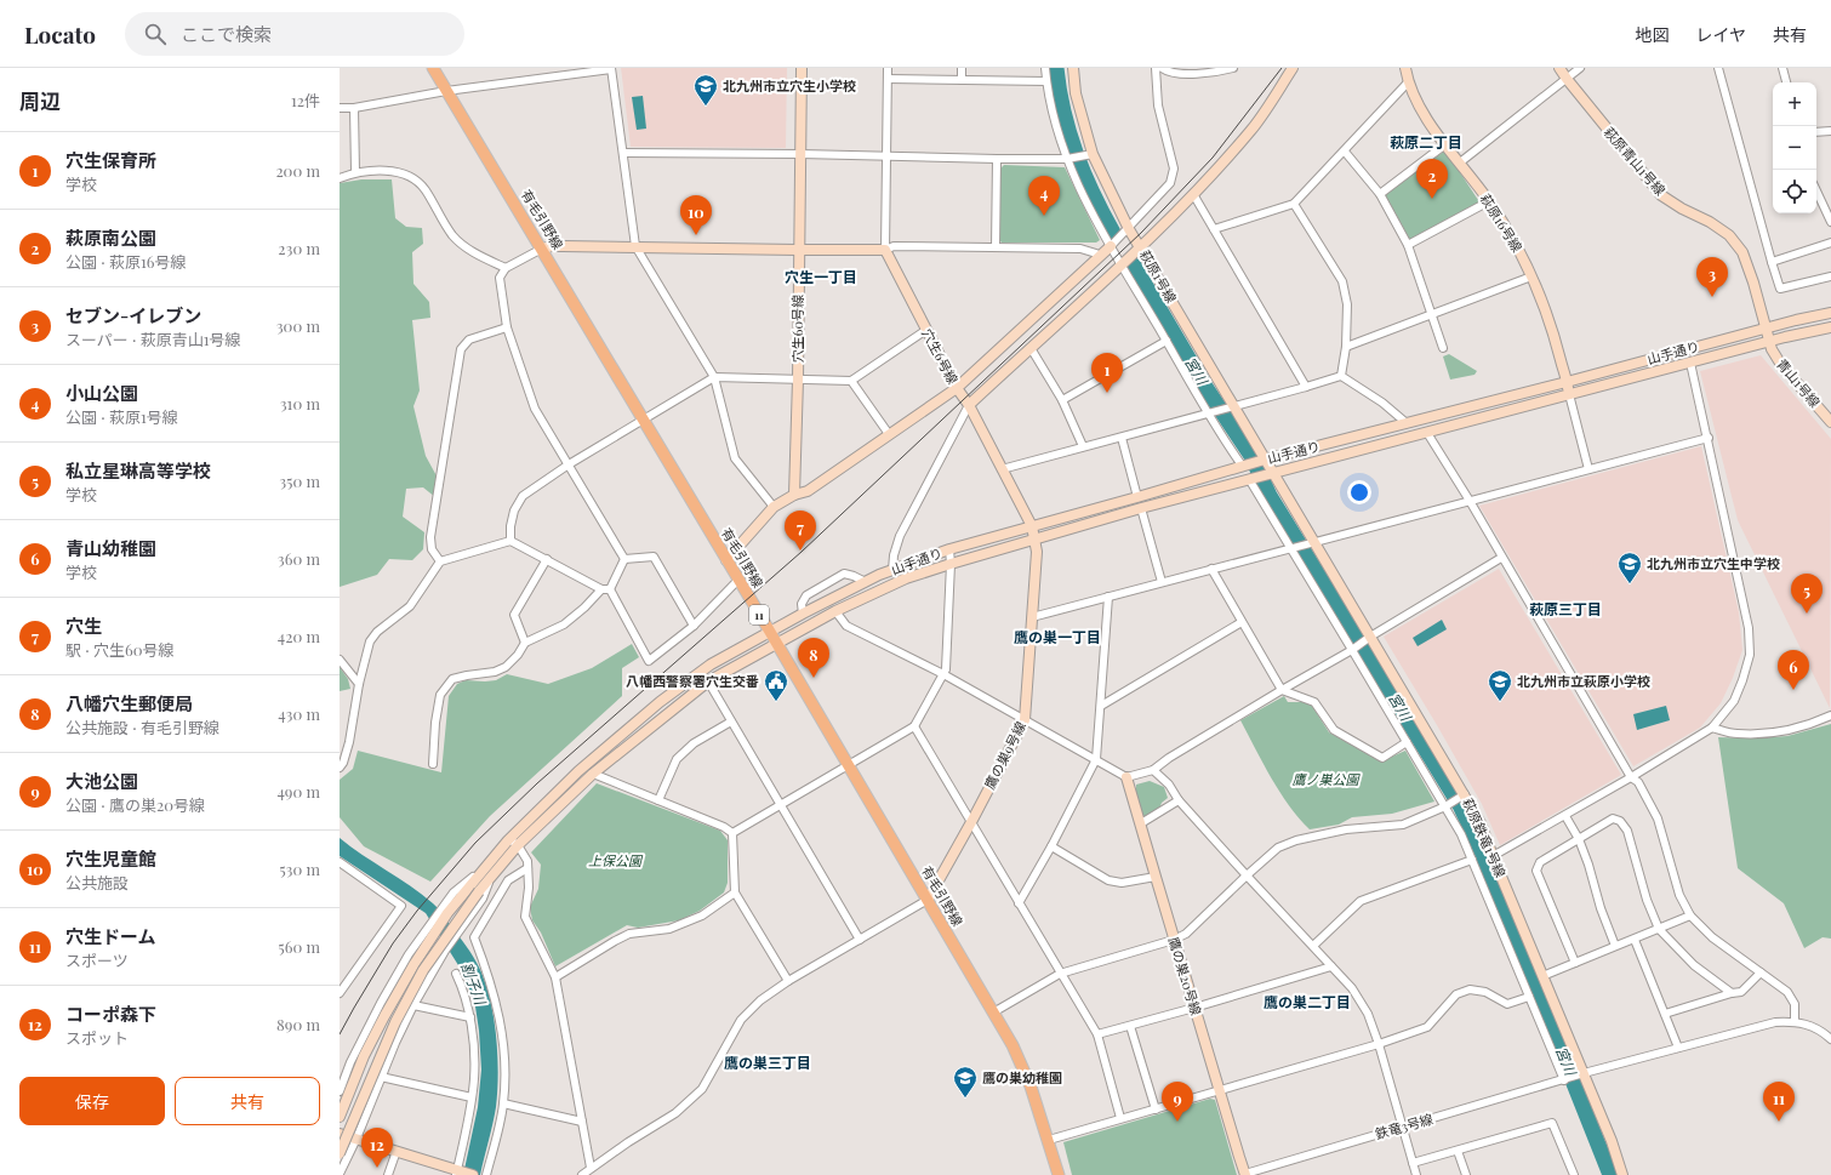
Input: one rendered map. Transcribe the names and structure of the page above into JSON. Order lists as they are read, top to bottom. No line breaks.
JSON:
{"streets":{"main road":["有毛引野線","11"],"street":["萩原青山1号線","萩原16号線","萩原1号線","穴生60号線","山手通り","穴生6号線","青山1号線","鷹の巣9号線","萩原鉄竜1号線","鷹の巣20号線","鉄竜3号線"]},"crossings":[["萩原青山1号線","山手通り"],["萩原青山1号線","青山1号線"],["有毛引野線","山手通り"],["有毛引野線","鷹の巣9号線"],["萩原16号線","山手通り"],["萩原1号線","山手通り"],["萩原1号線","萩原鉄竜1号線"],["山手通り","穴生6号線"],["山手通り","青山1号線"],["山手通り","鷹の巣9号線"],["山手通り","萩原鉄竜1号線"],["穴生6号線","鷹の巣9号線"],["萩原鉄竜1号線","鉄竜3号線"],["鷹の巣20号線","鉄竜3号線"]],"districts":["萩原二丁目","穴生一丁目","萩原三丁目","鷹の巣一丁目","鷹の巣二丁目","鷹の巣三丁目"],"water":["宮川","割子川"],"parks":["鷹ノ巣公園","上保公園"],"places":{"school or university":["北九州市立穴生小学校","北九州市立穴生中学校","北九州市立萩原小学校","鷹の巣幼稚園"],"public building":["八幡西警察署穴生交番"]},"page":{"header":"Locato","search":"ここで検索","nav":["地図","レイヤ","共有"],"heading":["周辺","12件"],"map_buttons":["+","−"],"list":[{"mark":"1","name":"穴生保育所","note":"学校","value":"200 m"},{"mark":"2","name":"萩原南公園","note":"公園 · 萩原16号線","value":"230 m"},{"mark":"3","name":"セブン-イレブン","note":"スーパー · 萩原青山1号線","value":"300 m"},{"mark":"4","name":"小山公園","note":"公園 · 萩原1号線","value":"310 m"},{"mark":"5","name":"私立星琳高等学校","note":"学校","value":"350 m"},{"mark":"6","name":"青山幼稚園","note":"学校","value":"360 m"},{"mark":"7","name":"穴生","note":"駅 · 穴生60号線","value":"420 m"},{"mark":"8","name":"八幡穴生郵便局","note":"公共施設 · 有毛引野線","value":"430 m"},{"mark":"9","name":"大池公園","note":"公園 · 鷹の巣20号線","value":"490 m"},{"mark":"10","name":"穴生児童館","note":"公共施設","value":"530 m"},{"mark":"11","name":"穴生ドーム","note":"スポーツ","value":"560 m"},{"mark":"12","name":"コーポ森下","note":"スポット","value":"890 m"}],"pins":["2","4","10","3","1","7","5","8","6","9","11","12"],"buttons":["保存","共有"]}}
